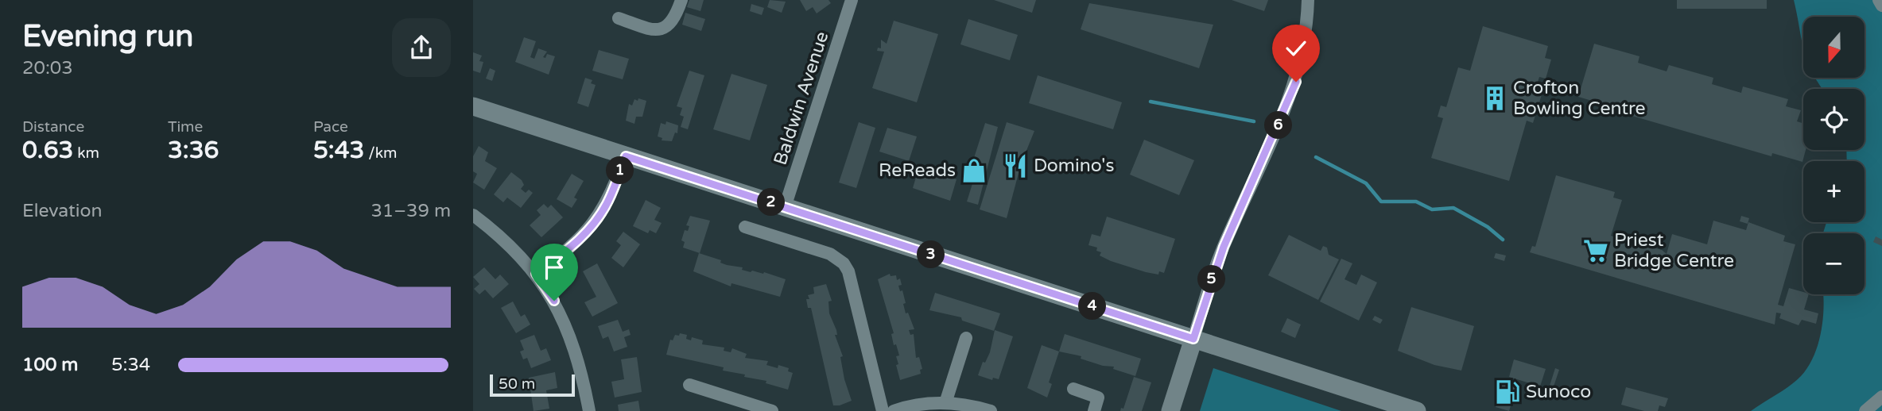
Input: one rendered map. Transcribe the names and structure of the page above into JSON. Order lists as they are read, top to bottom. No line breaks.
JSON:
{"streets":{"street":["Baldwin Avenue"]},"places":{"building":["Crofton Bowling Centre"],"restaurant":["Domino's"],"shop":["ReReads"],"supermarket":["Priest Bridge Centre"],"fuel station":["Sunoco"]},"scale_bar":"50 m","north":"bottom","page":{"heading":["Evening run","20:03"],"map_buttons":["+","−"],"stats":[["Distance","0.63 km"],["Time","3:36"],["Pace","5:43 /km"]],"pins":["6","1","2","3","5","4"],"chart":["Elevation","31–39 m"],"list":[{"name":"100 m","note":"5:34"}],"scale":"50 m"}}
